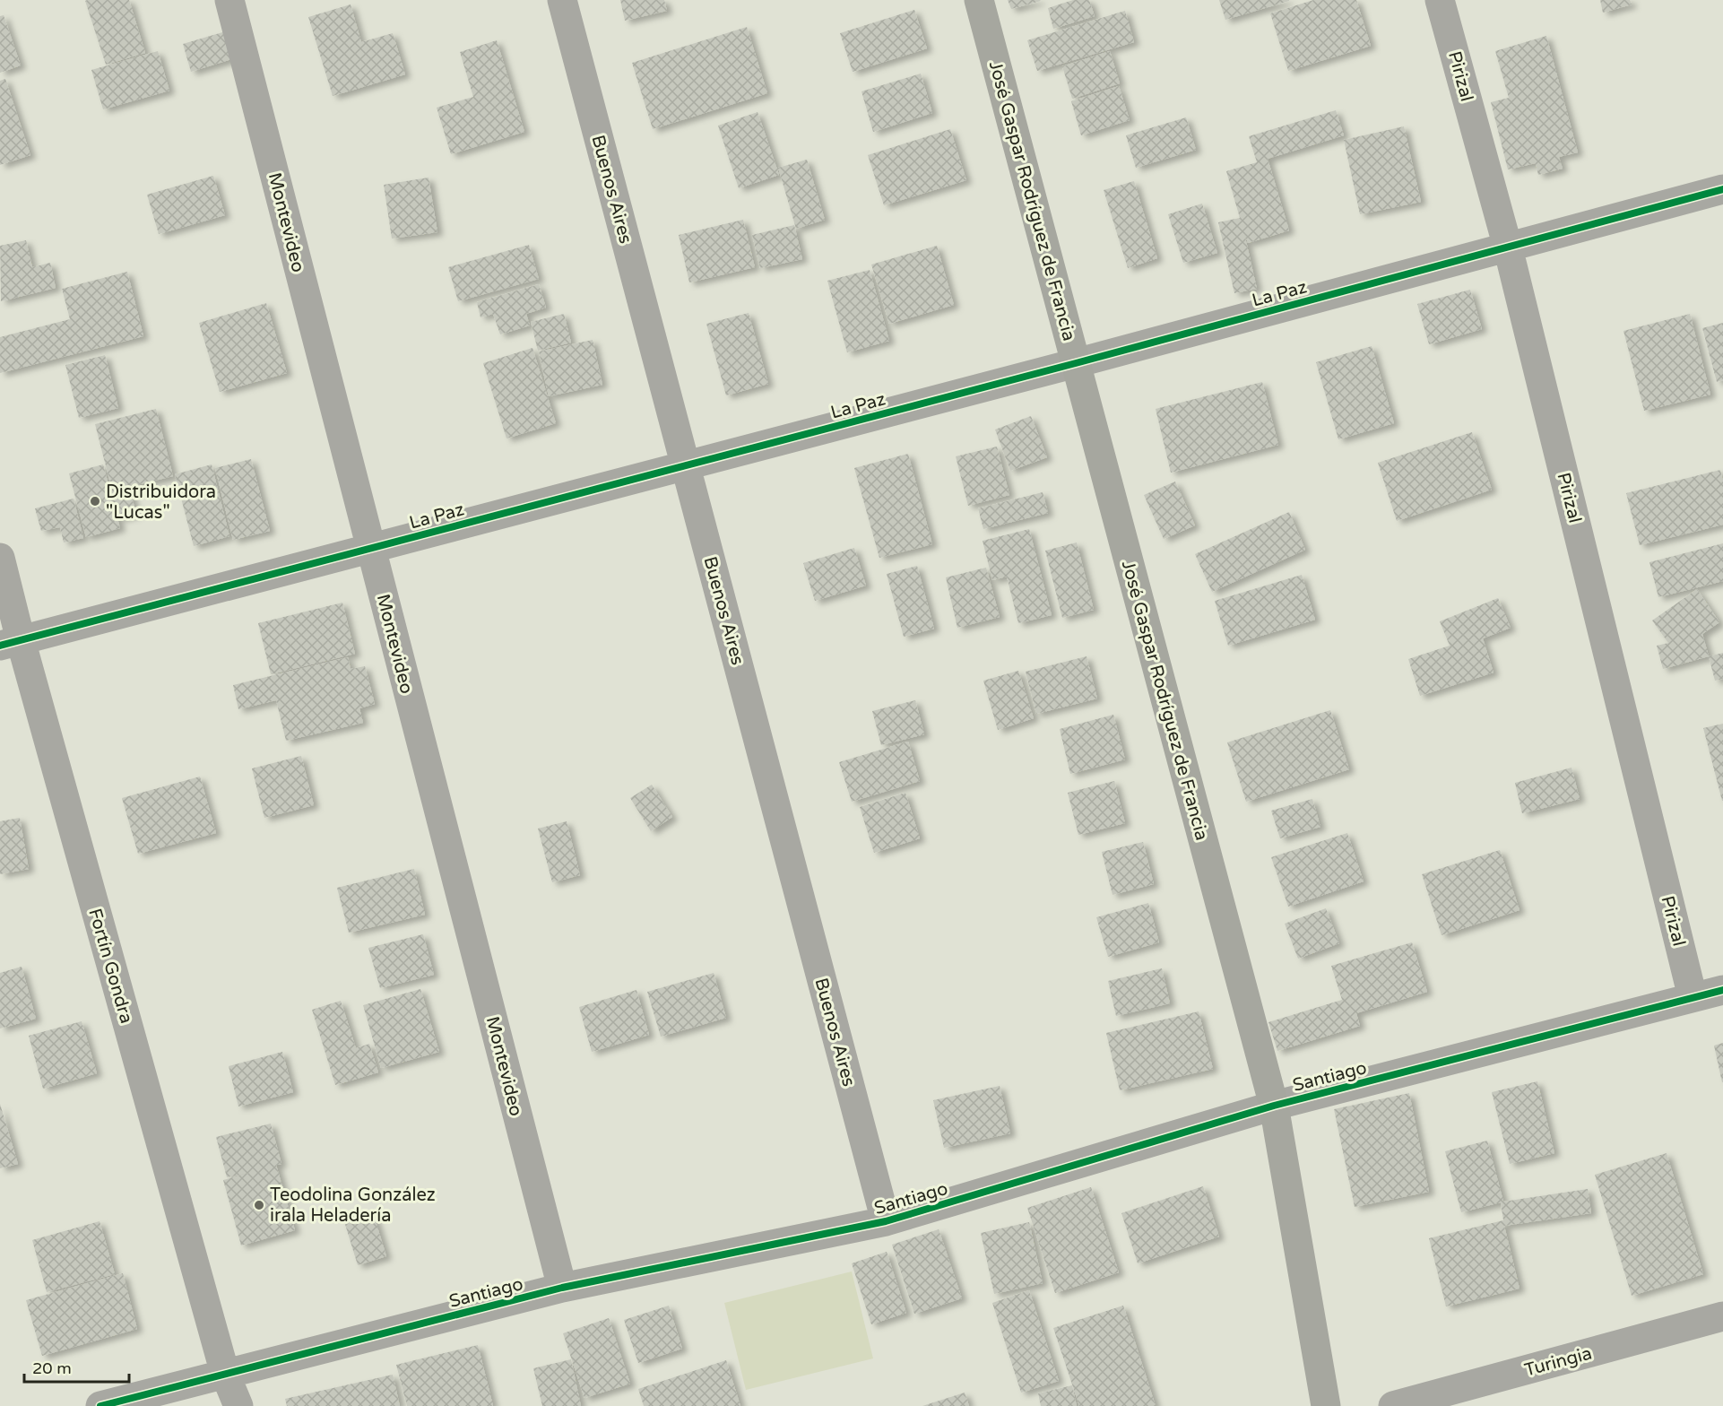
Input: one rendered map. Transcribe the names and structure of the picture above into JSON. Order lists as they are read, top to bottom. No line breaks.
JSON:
{"streets":{"street":["Pirizal","Buenos Aires","José Gaspar Rodríguez de Francia","Montevideo","La Paz","Fortín Gondra","Santiago","Turingia"]},"crossings":[["Pirizal","La Paz"],["Pirizal","Santiago"],["Buenos Aires","La Paz"],["Buenos Aires","Santiago"],["José Gaspar Rodríguez de Francia","La Paz"],["José Gaspar Rodríguez de Francia","Santiago"],["Montevideo","La Paz"],["Montevideo","Santiago"],["La Paz","Fortín Gondra"],["Fortín Gondra","Santiago"]],"places":["Distribuidora \"Lucas\"","Teodolina González irala Heladería"],"scale_bar":"20 m"}
